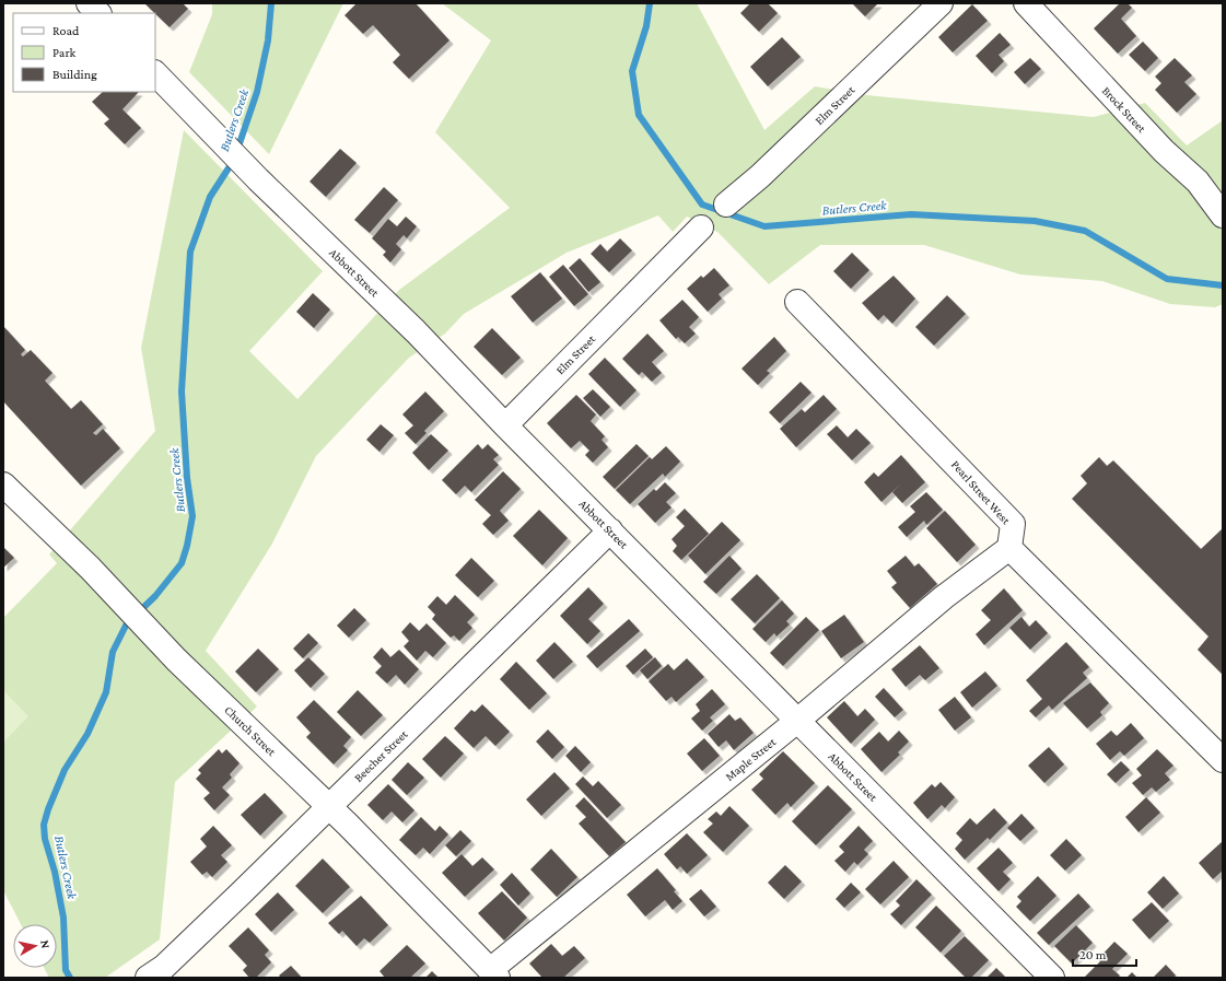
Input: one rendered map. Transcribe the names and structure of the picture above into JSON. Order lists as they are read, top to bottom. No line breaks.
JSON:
{"streets":{"street":["Elm Street","Brock Street","Abbott Street","Pearl Street West","Church Street","Beecher Street","Maple Street"]},"crossings":[["Elm Street","Abbott Street"],["Abbott Street","Beecher Street"],["Abbott Street","Maple Street"],["Pearl Street West","Maple Street"],["Church Street","Beecher Street"],["Church Street","Maple Street"]],"water":["Butlers Creek"],"legend":["Road","Park","Building"],"scale_bar":"20 m","north":"right"}
